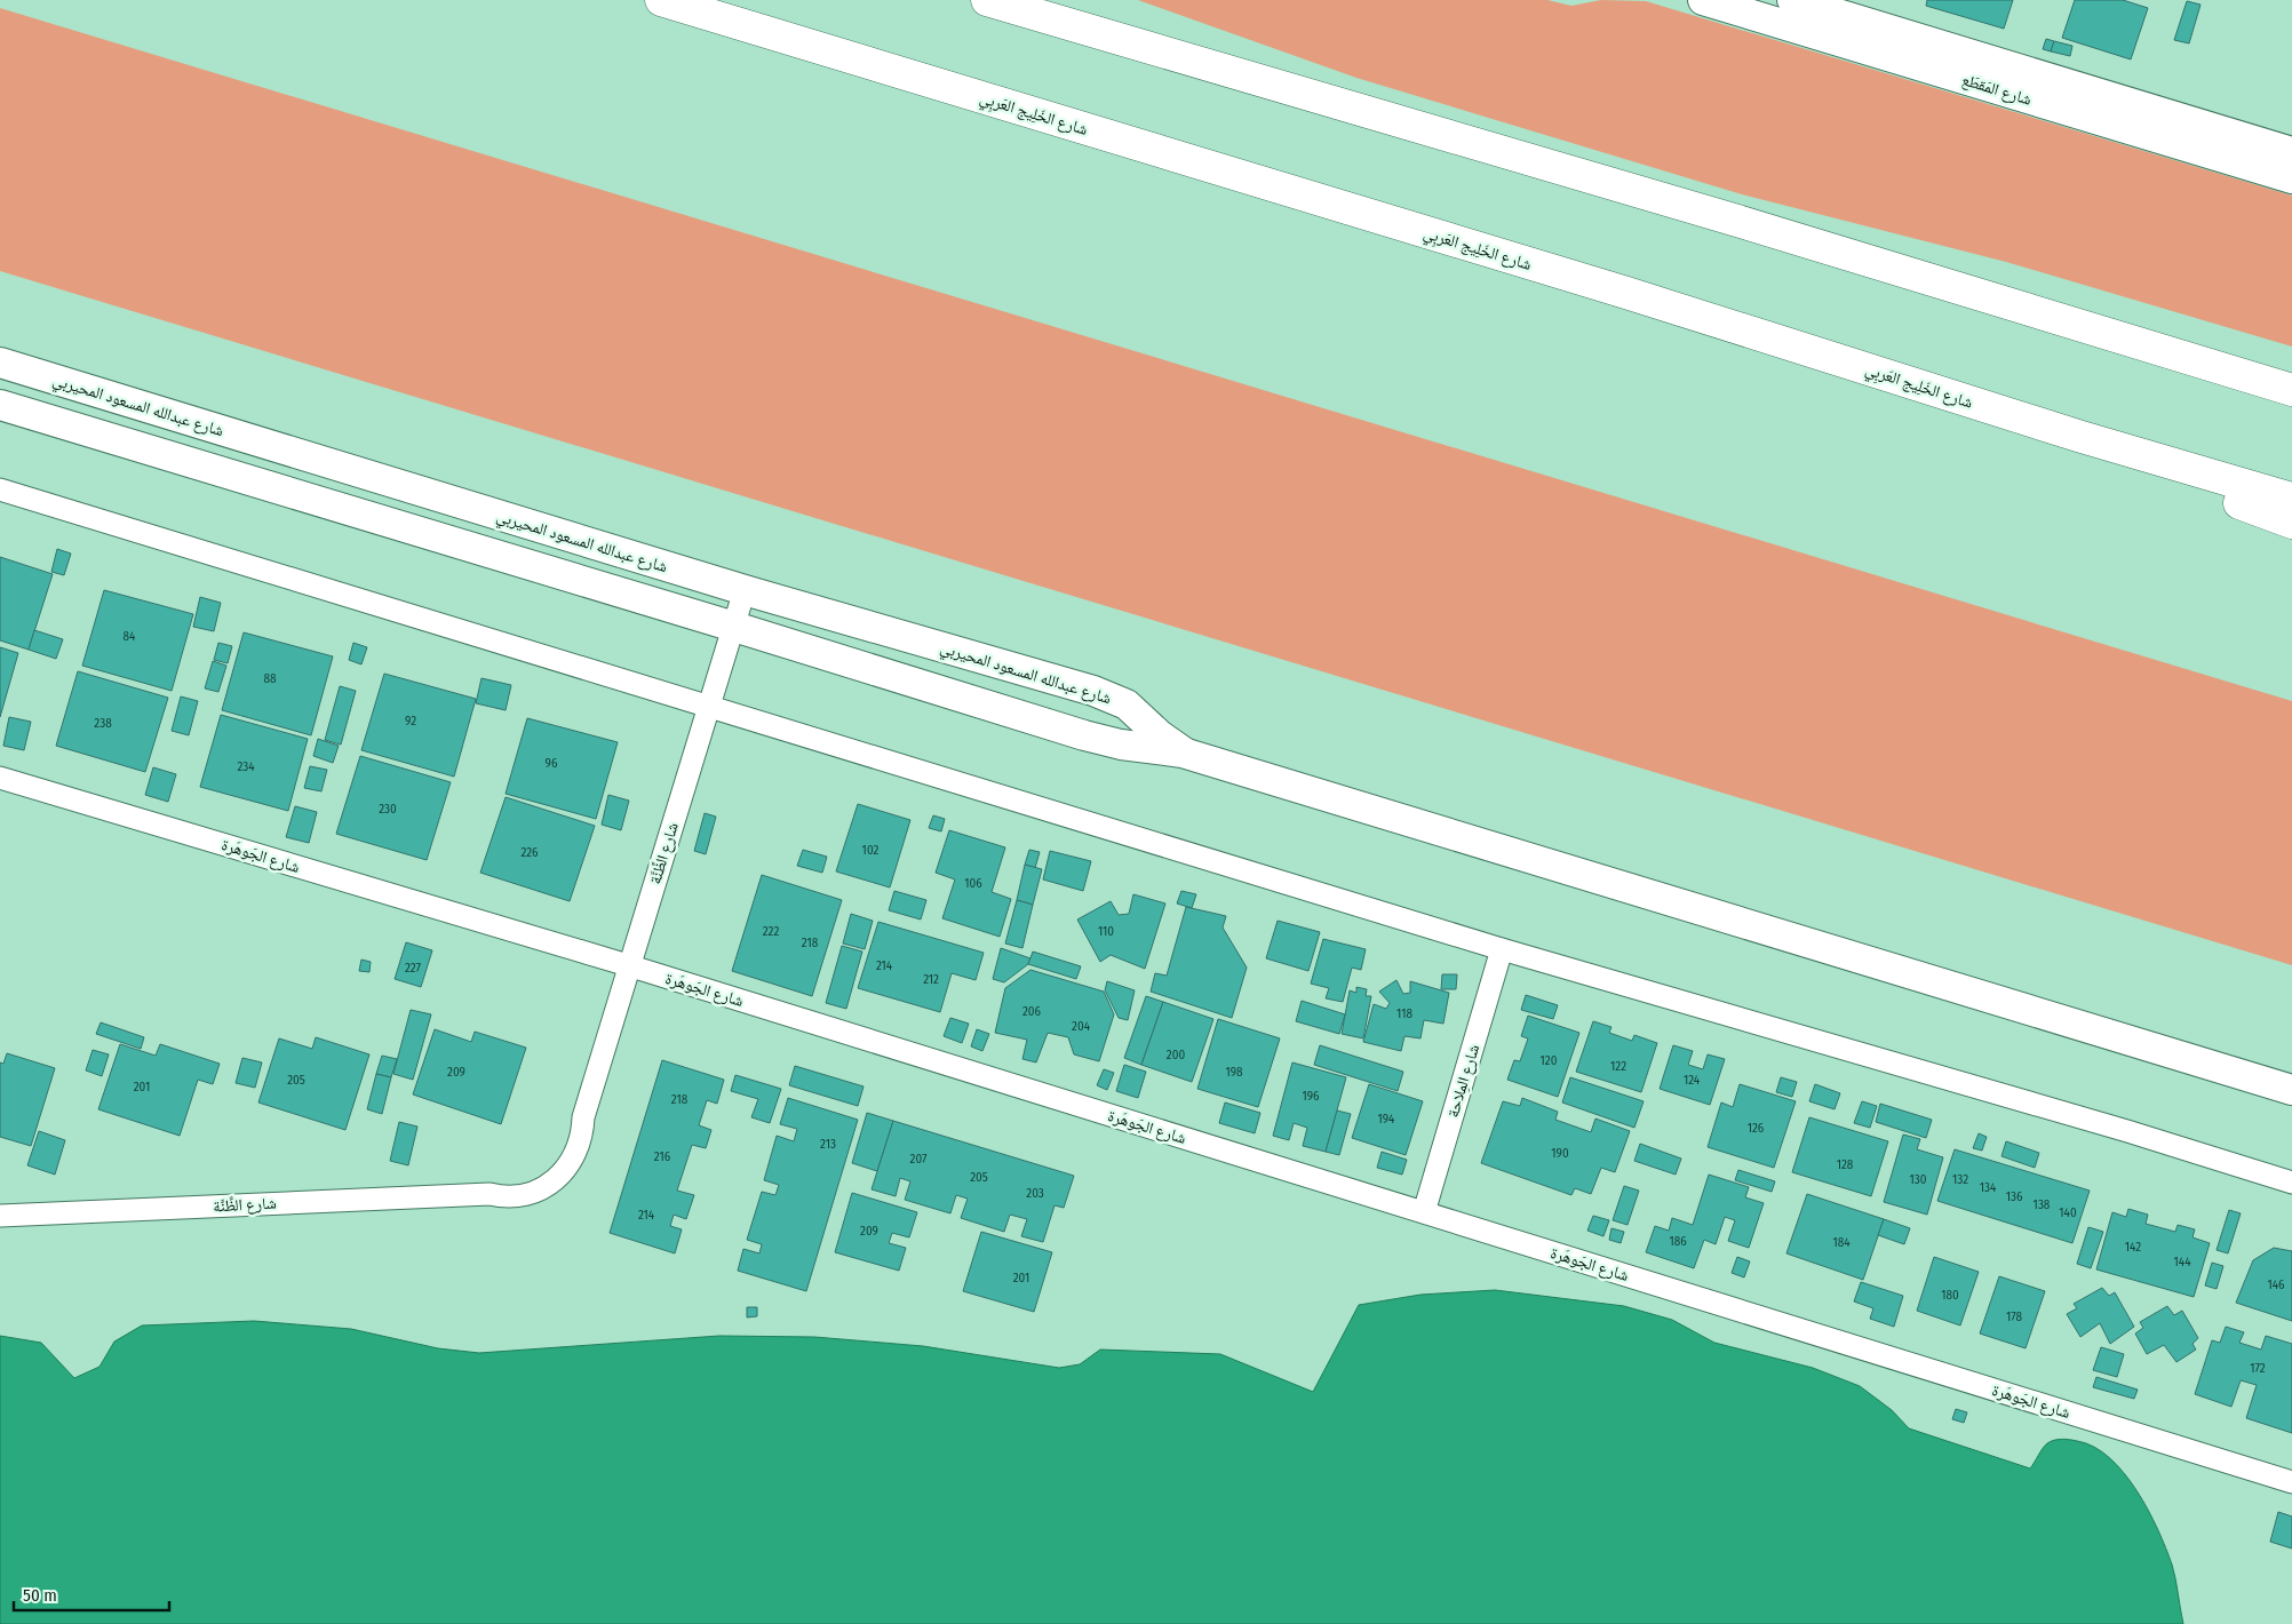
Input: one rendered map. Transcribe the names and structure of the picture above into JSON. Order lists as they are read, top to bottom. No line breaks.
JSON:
{"streets":{"highway":["شارع الخَلِيج العَربِي"],"street":["شارع المَقطَع","شارع عبدالله المسعود المحيربي","شارع الظَّنَّة","شارع الجَوهَرة","شارع المِلاحة"]},"crossings":[["شارع عبدالله المسعود المحيربي","شارع الظَّنَّة"],["شارع الظَّنَّة","شارع الجَوهَرة"],["شارع الجَوهَرة","شارع المِلاحة"]],"house_numbers":["84","88","92","238","96","234","230","102","226","106","222","110","218","214","227","212","206","118","204","200","120","122","209","198","205","124","201","196","218","194","126","213","190","216","207","128","205","130","132","134","203","136","138","140","214","209","186","184","142","144","201","146","180","178","172"],"scale_bar":"50 m"}
